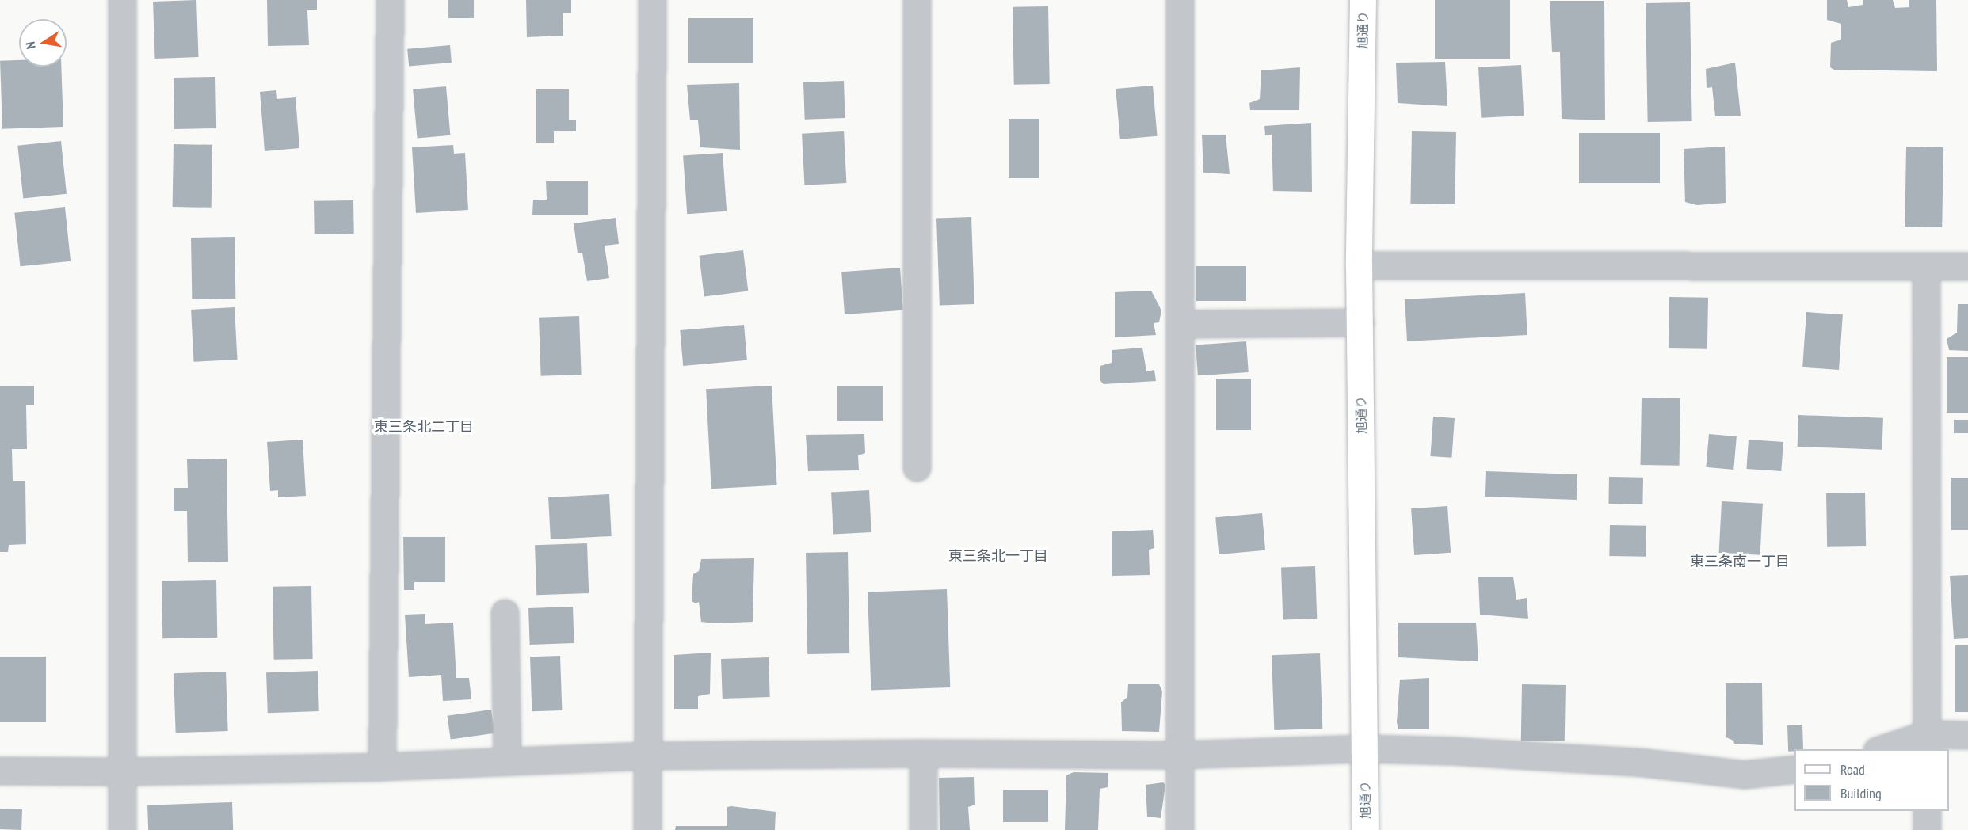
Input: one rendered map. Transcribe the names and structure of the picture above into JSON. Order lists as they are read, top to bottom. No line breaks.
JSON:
{"streets":{"street":["旭通り"]},"districts":["東三条北二丁目","東三条北一丁目","東三条南一丁目"],"legend":["Road","Building"],"north":"left"}
